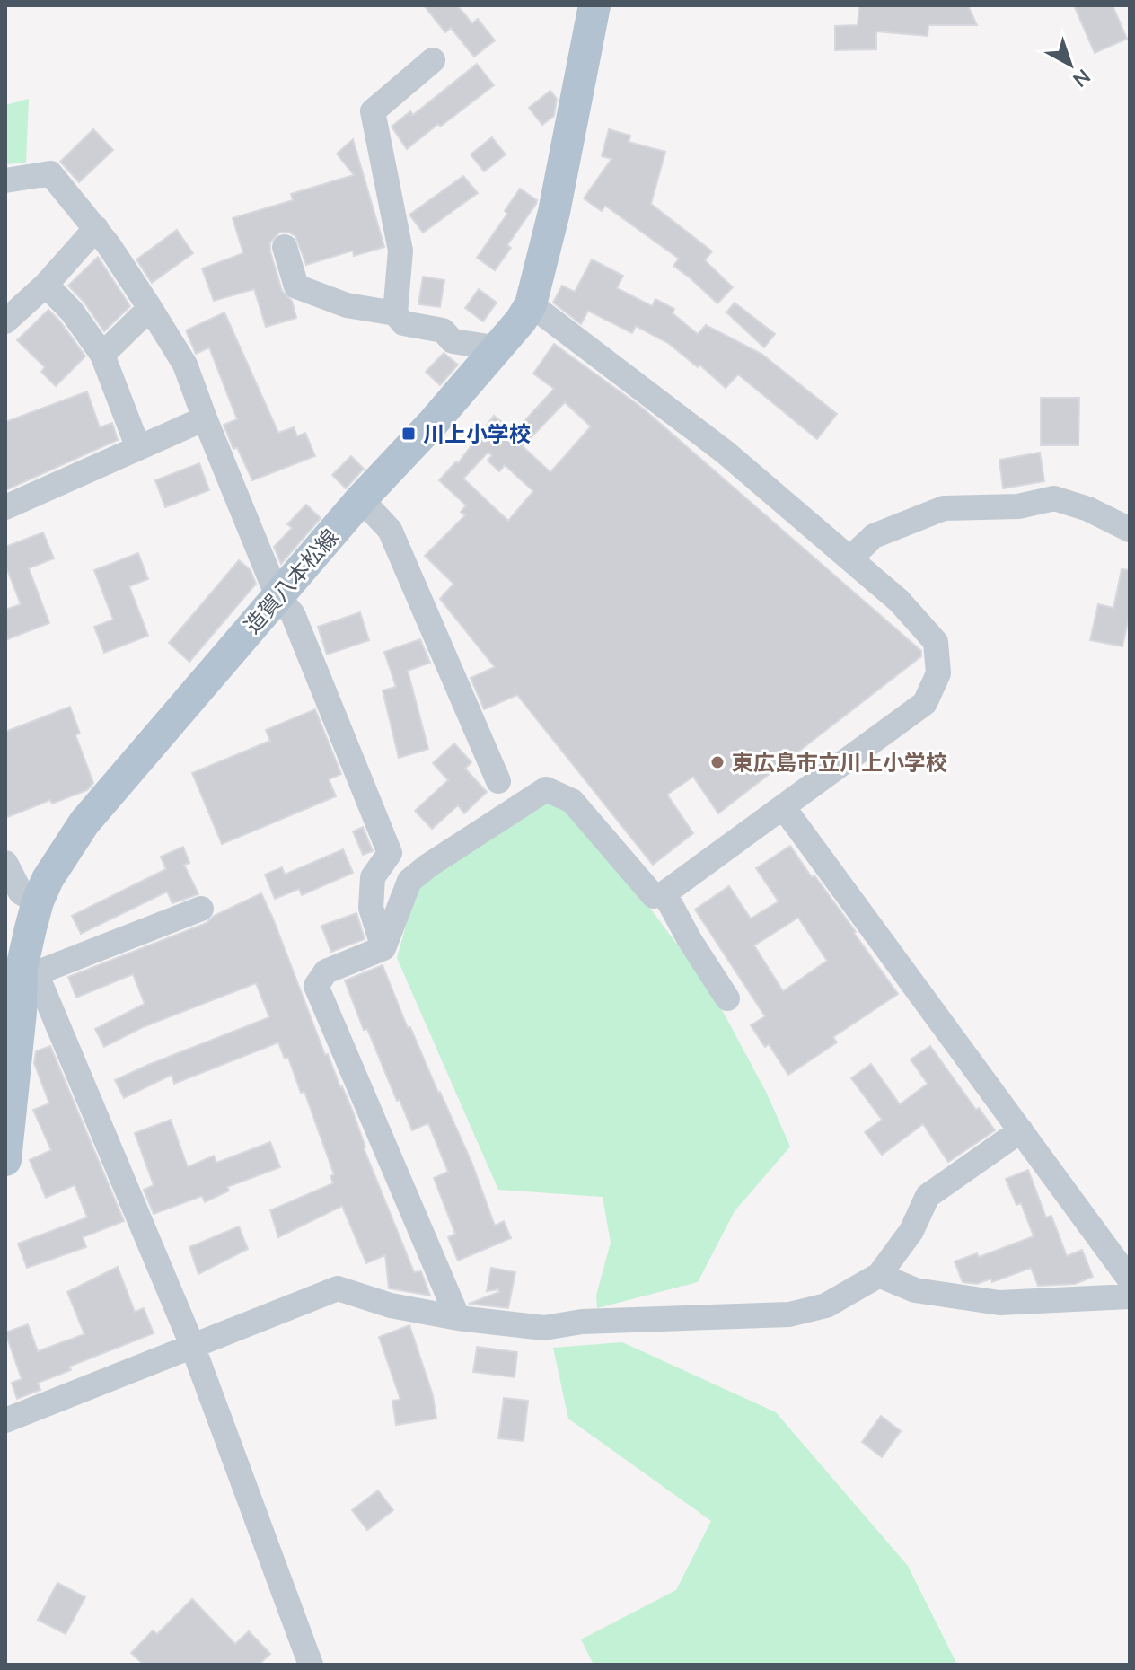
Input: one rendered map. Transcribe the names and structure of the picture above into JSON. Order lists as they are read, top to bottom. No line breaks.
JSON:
{"streets":{"main road":["造賀八本松線"]},"places":{"transit":["川上小学校"],"other":["東広島市立川上小学校"]},"north":"bottom right"}
